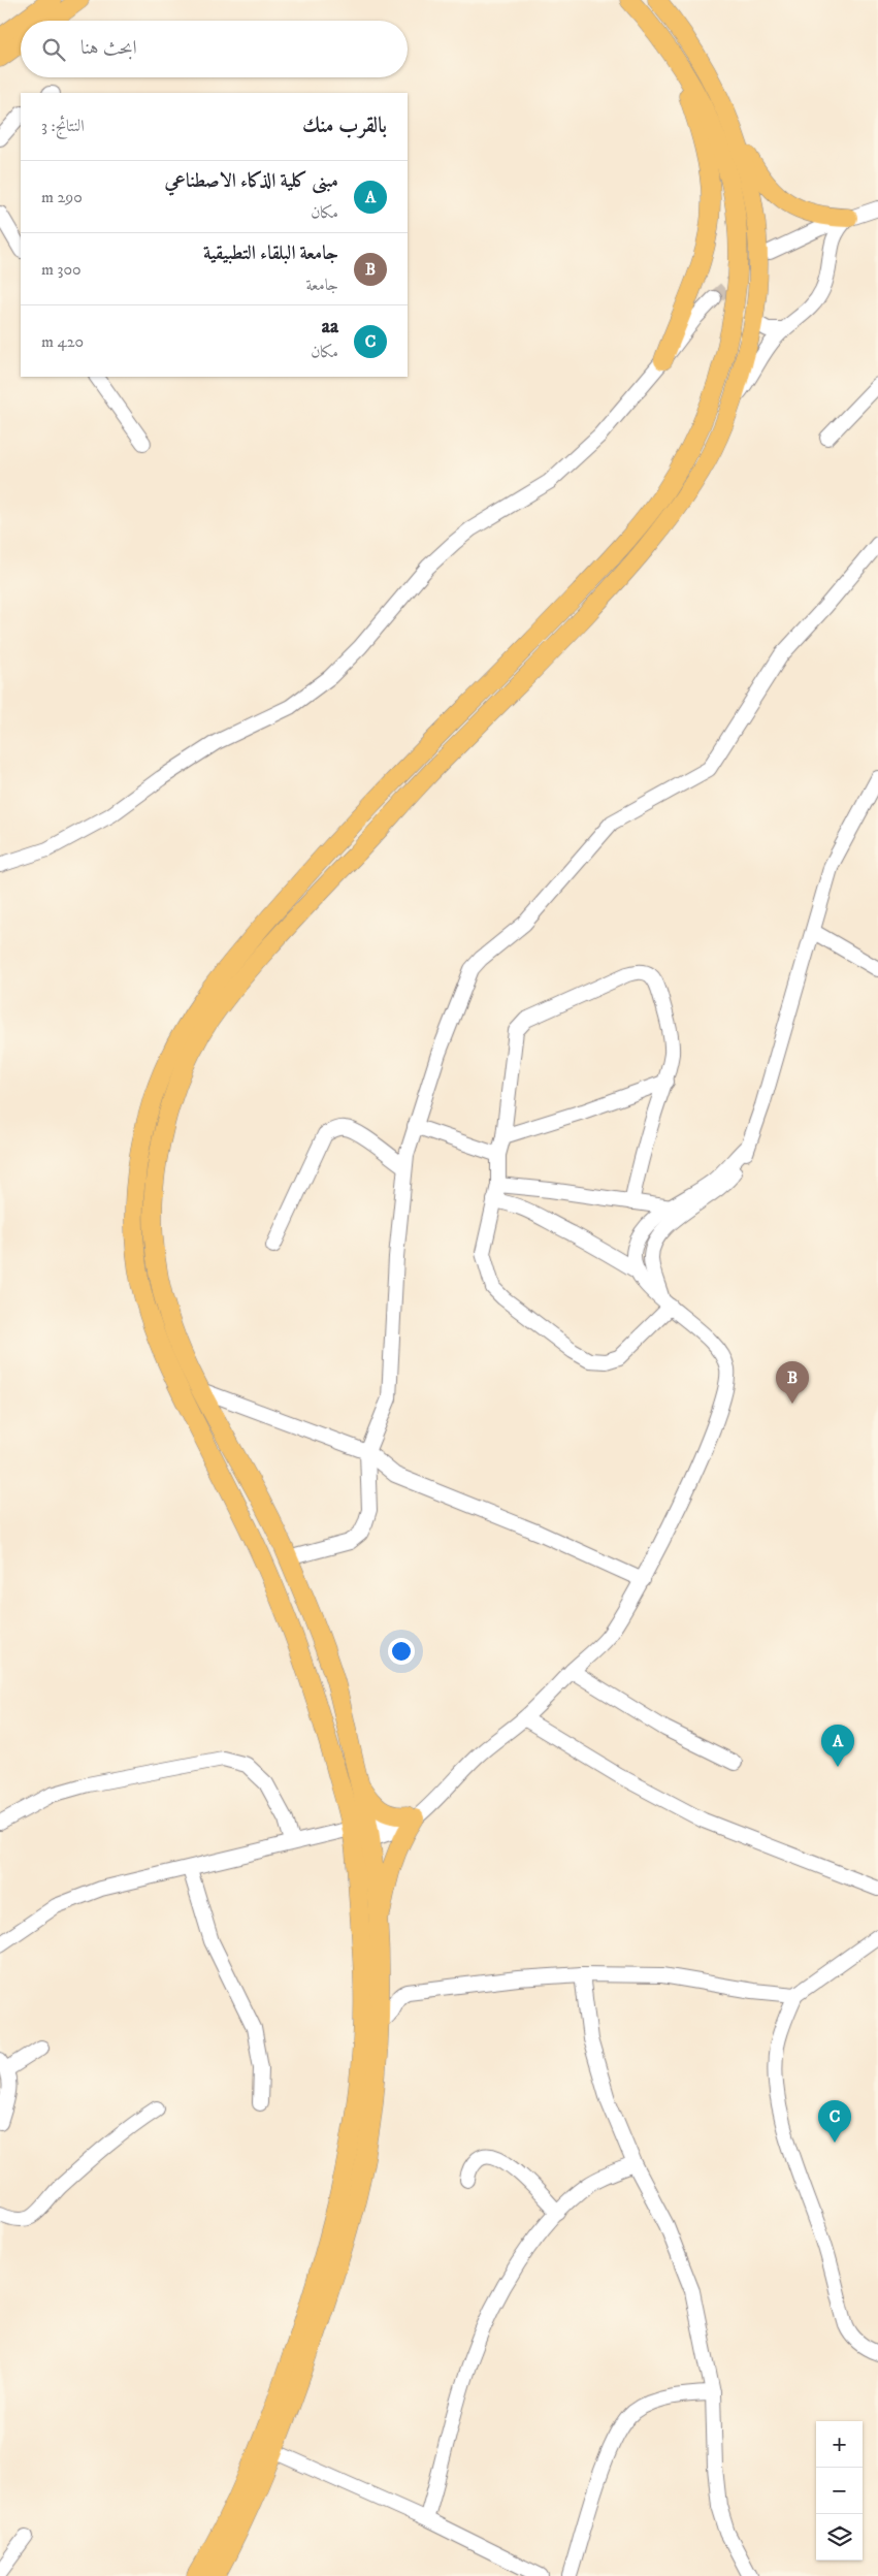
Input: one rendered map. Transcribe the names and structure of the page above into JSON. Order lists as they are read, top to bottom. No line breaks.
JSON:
{"page":{"search":"ابحث هنا","heading":["بالقرب منك","النتائج: 3"],"list":[{"mark":"A","name":"مبنى كلية الذكاء الاصطناعي","note":"مكان","value":"290 m"},{"mark":"B","name":"جامعة البلقاء التطبيقية","note":"جامعة","value":"300 m"},{"mark":"C","name":"aa","note":"مكان","value":"420 m"}],"pins":["B","A","C"],"map_buttons":["+","−"]}}
